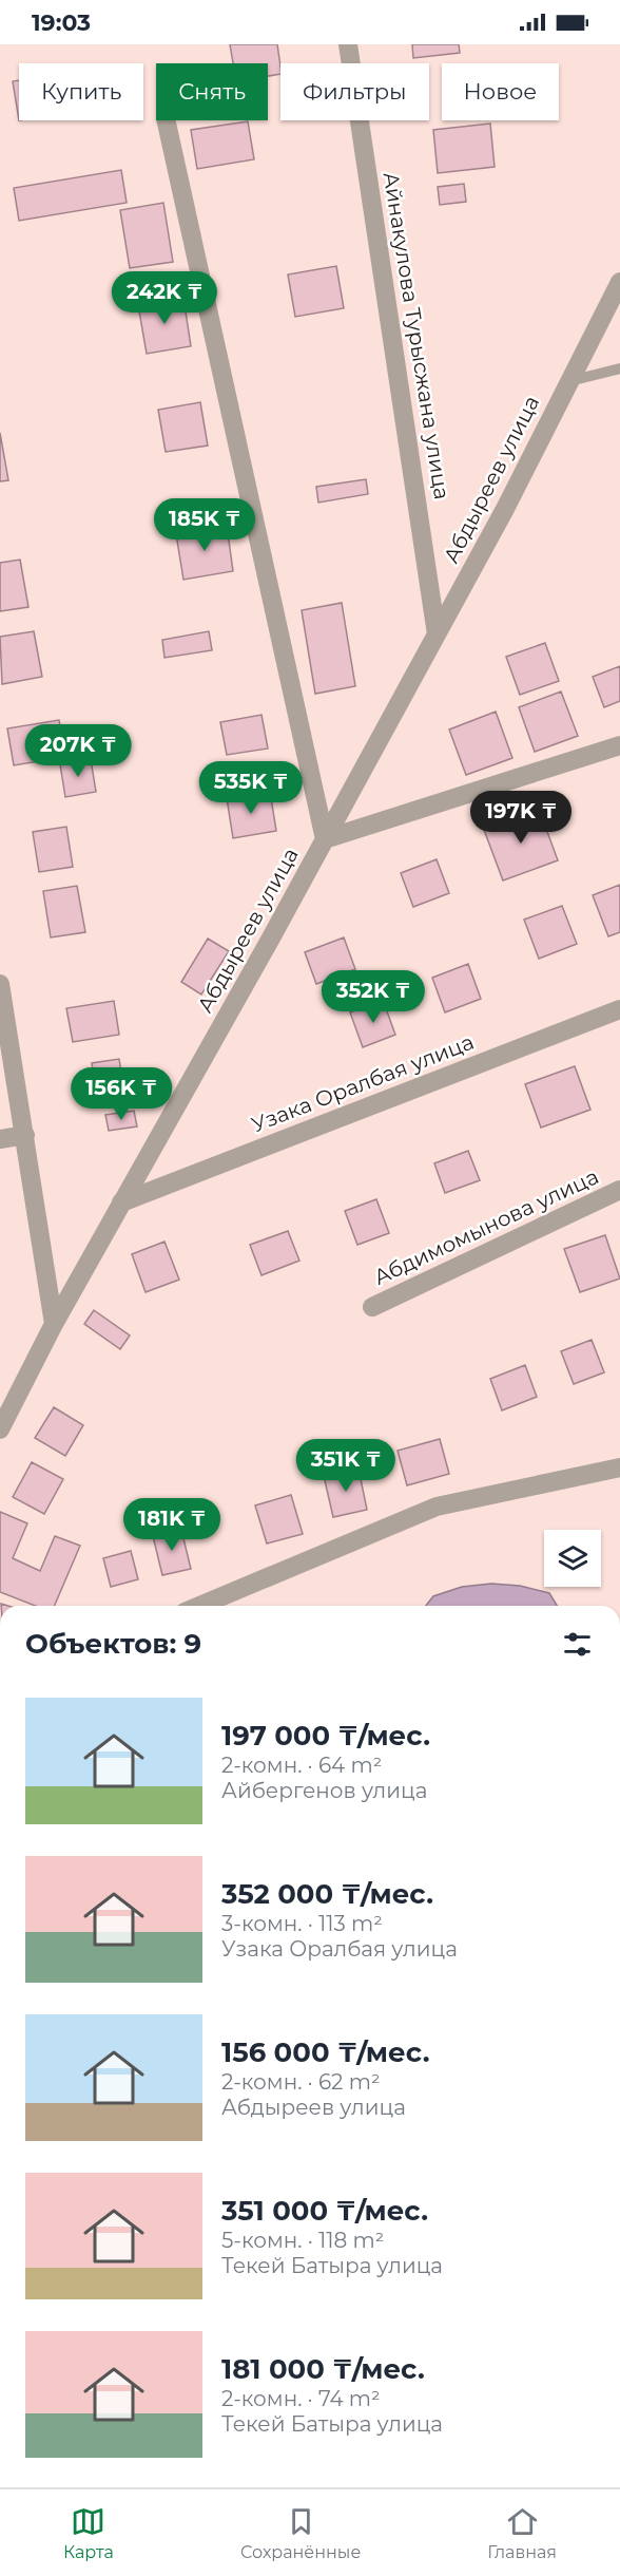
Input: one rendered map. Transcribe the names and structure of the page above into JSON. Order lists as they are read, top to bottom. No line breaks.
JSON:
{"streets":{"street":["Айнакулова Турысжана улица","Абдыреев улица","Узака Оралбая улица","Абдимомынова улица"]},"crossings":[["Айнакулова Турысжана улица","Абдыреев улица"],["Абдыреев улица","Узака Оралбая улица"]],"page":{"status":"19:03","chip":["Купить","Снять","Фильтры","Новое"],"price":["242K ₸","185K ₸","207K ₸","535K ₸","197K ₸","352K ₸","156K ₸","351K ₸","181K ₸"],"heading":"Объектов: 9","list":[{"name":"197 000 ₸/мес.","note":"2-комн. · 64 m² · Айбергенов улица"},{"name":"352 000 ₸/мес.","note":"3-комн. · 113 m² · Узака Оралбая улица"},{"name":"156 000 ₸/мес.","note":"2-комн. · 62 m² · Абдыреев улица"},{"name":"351 000 ₸/мес.","note":"5-комн. · 118 m² · Текей Батыра улица"},{"name":"181 000 ₸/мес.","note":"2-комн. · 74 m² · Текей Батыра улица"}],"tabs":["Карта","Сохранённые","Главная"]}}
